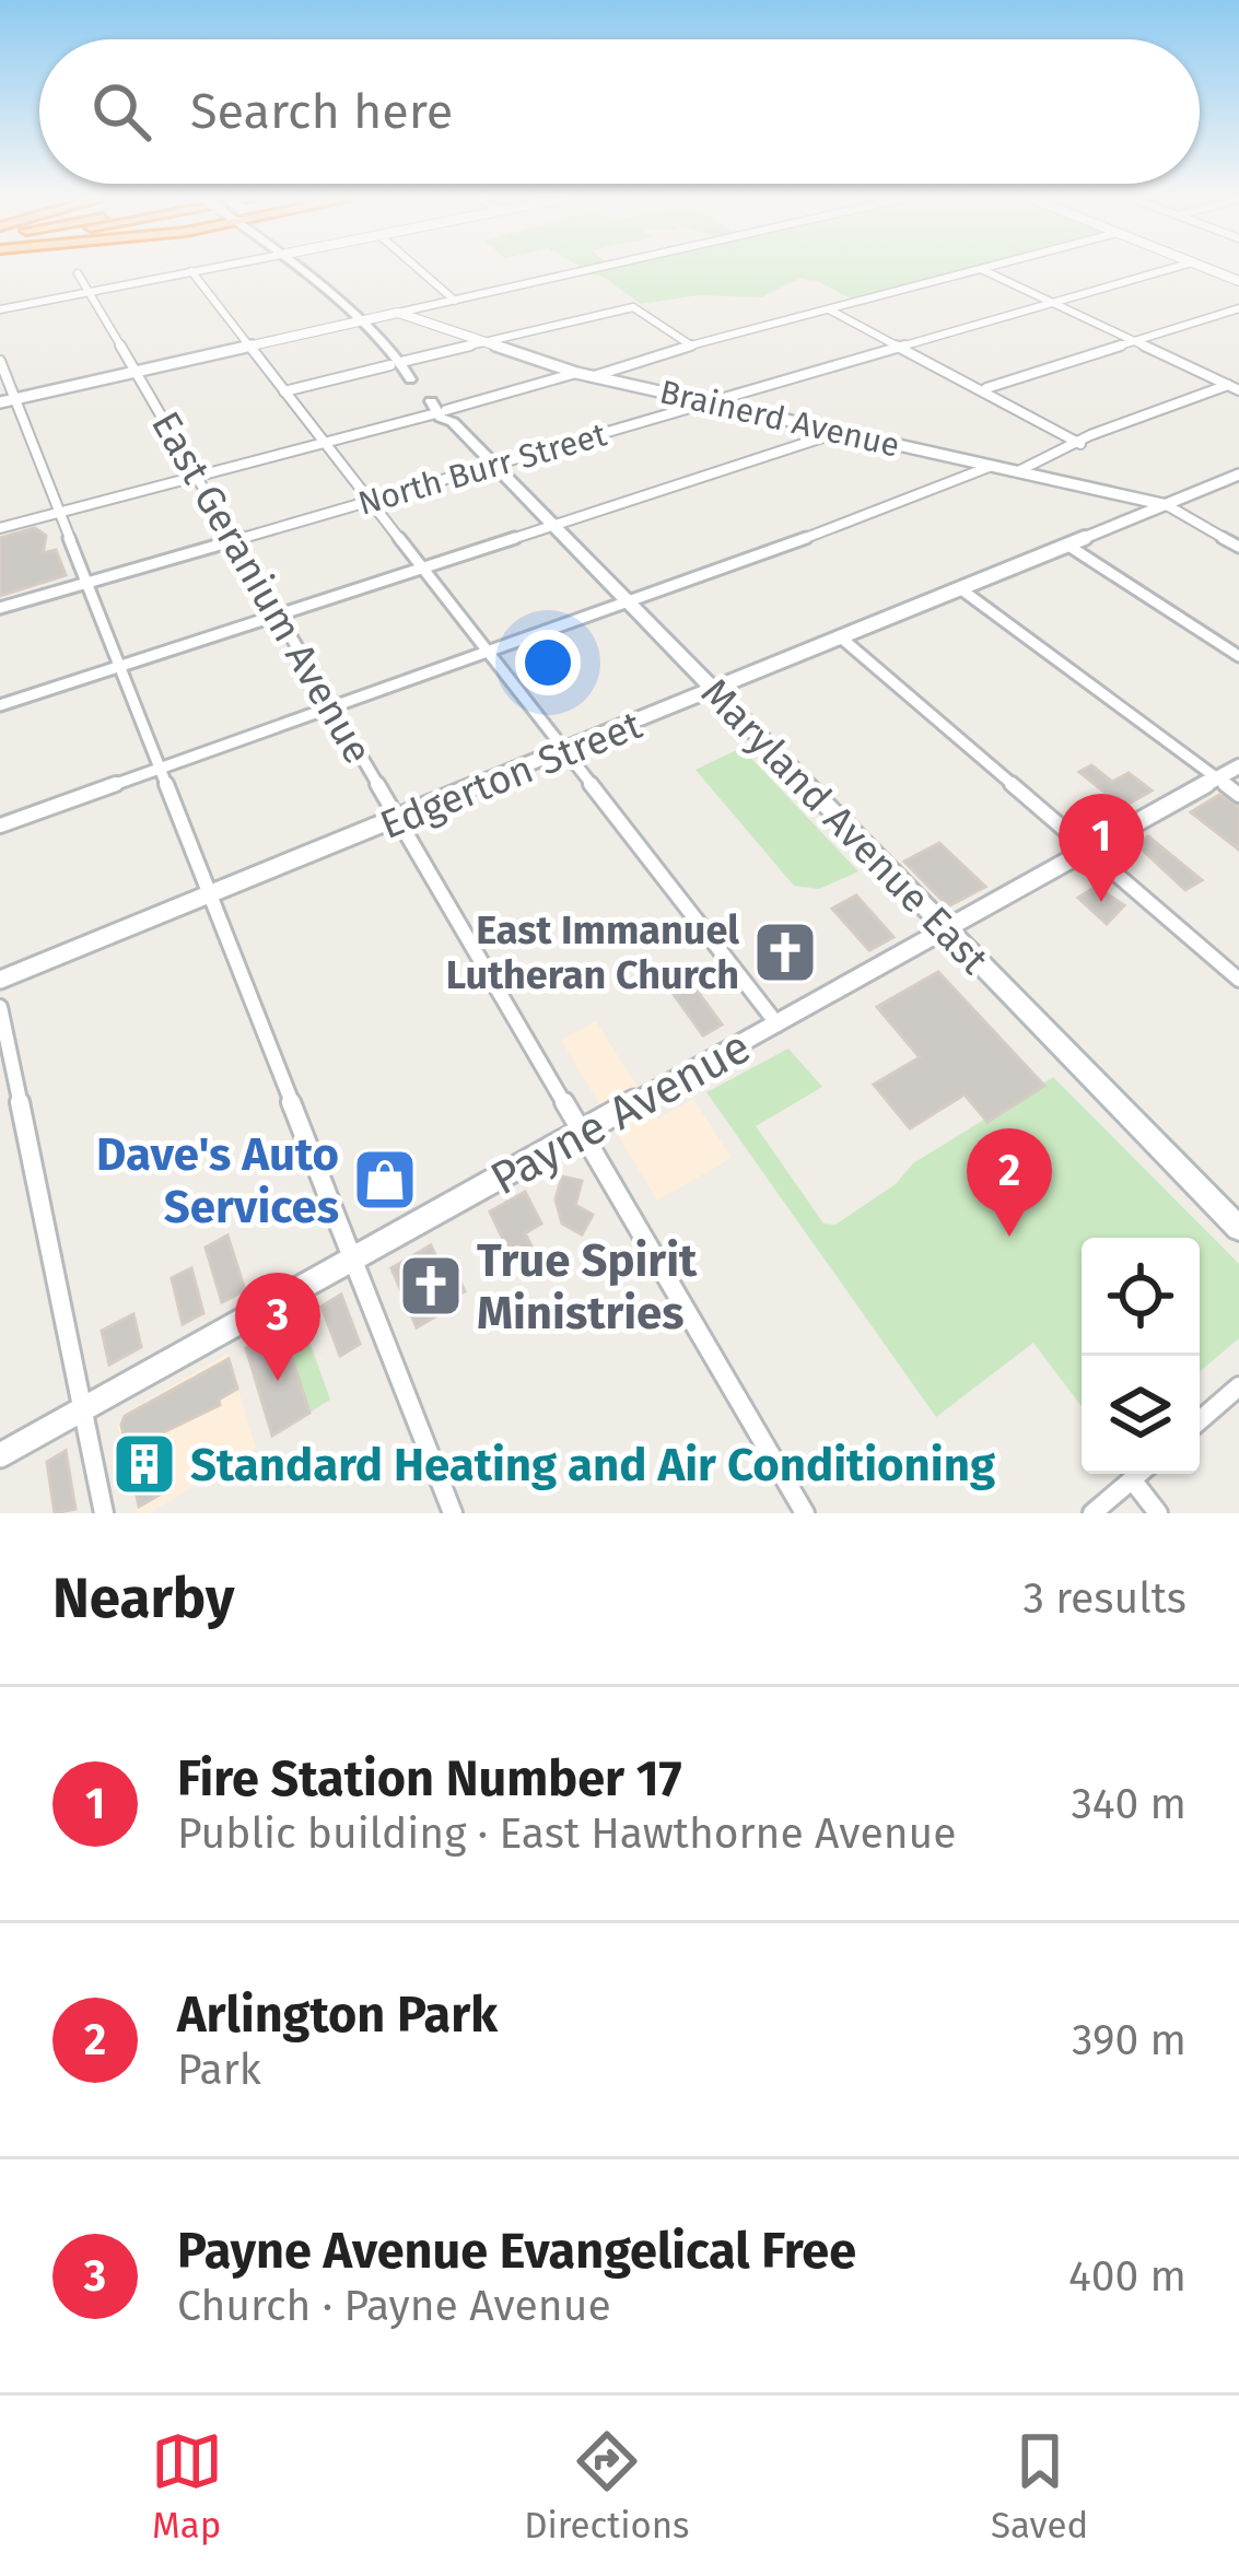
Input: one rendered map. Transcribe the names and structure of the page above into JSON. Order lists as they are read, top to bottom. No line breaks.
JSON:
{"streets":{"main road":["Maryland Avenue East"],"street":["Brainerd Avenue","North Burr Street","East Geranium Avenue","Edgerton Street","Payne Avenue"]},"crossings":[["Brainerd Avenue","North Burr Street"],["Brainerd Avenue","Edgerton Street"],["North Burr Street","East Geranium Avenue"],["North Burr Street","Maryland Avenue East"],["East Geranium Avenue","Edgerton Street"],["East Geranium Avenue","Payne Avenue"],["Edgerton Street","Maryland Avenue East"],["Maryland Avenue East","Payne Avenue"]],"places":{"church":["East Immanuel Lutheran Church","True Spirit Ministries"],"shop":["Dave's Auto Services"],"building":["Standard Heating and Air Conditioning"]},"page":{"search":"Search here","pins":["1","2","3"],"heading":["Nearby","3 results"],"list":[{"mark":"1","name":"Fire Station Number 17","note":"Public building · East Hawthorne Avenue","value":"340 m"},{"mark":"2","name":"Arlington Park","note":"Park","value":"390 m"},{"mark":"3","name":"Payne Avenue Evangelical Free","note":"Church · Payne Avenue","value":"400 m"}],"nav":["Map","Directions","Saved"]}}
